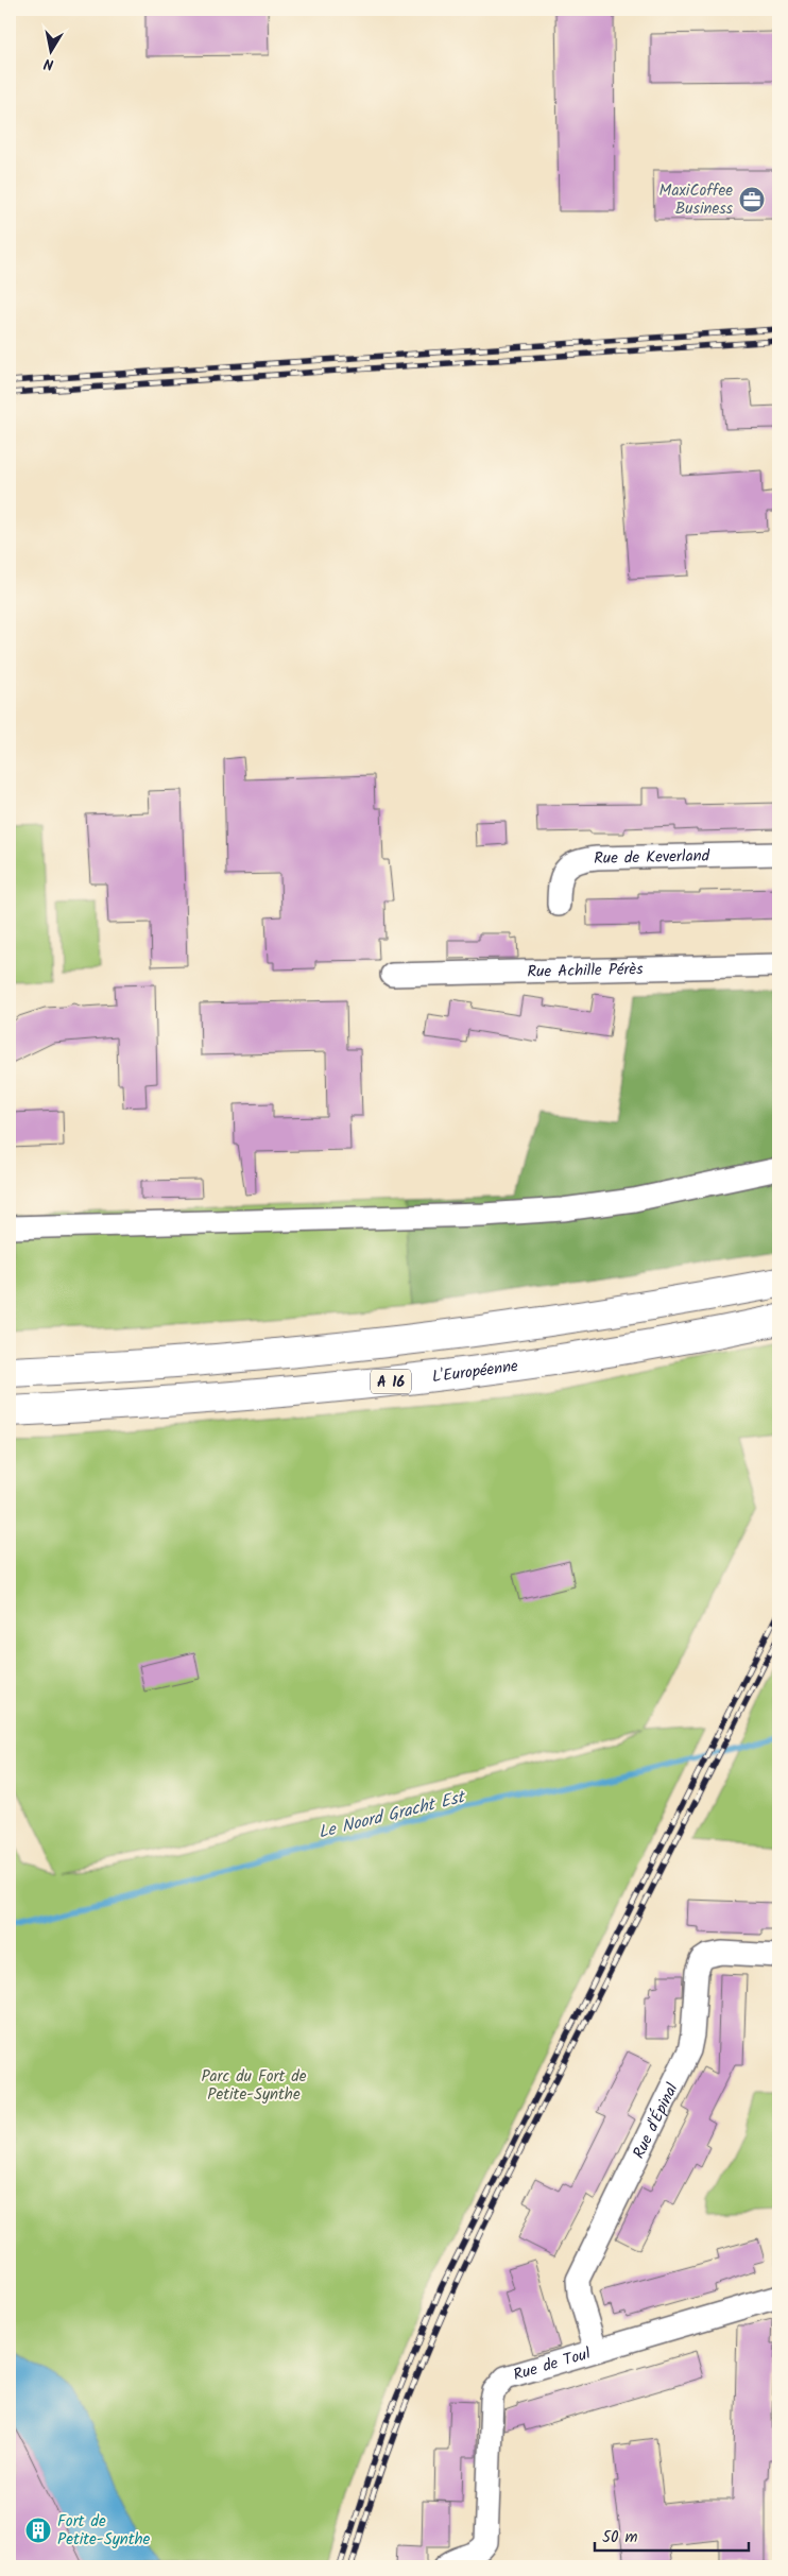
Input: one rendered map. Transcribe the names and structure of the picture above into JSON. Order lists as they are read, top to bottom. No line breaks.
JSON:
{"streets":{"highway":["L'Européenne","A 16"],"street":["Rue de Keverland","Rue Achille Pérès","Rue d'Épinal","Rue de Toul"]},"crossings":[["Rue d'Épinal","Rue de Toul"]],"water":["Le Noord Gracht Est"],"parks":["Parc du Fort de Petite-Synthe"],"places":{"office":["MaxiCoffee Business"],"building":["Fort de Petite-Synthe"]},"scale_bar":"50 m","north":"bottom"}
